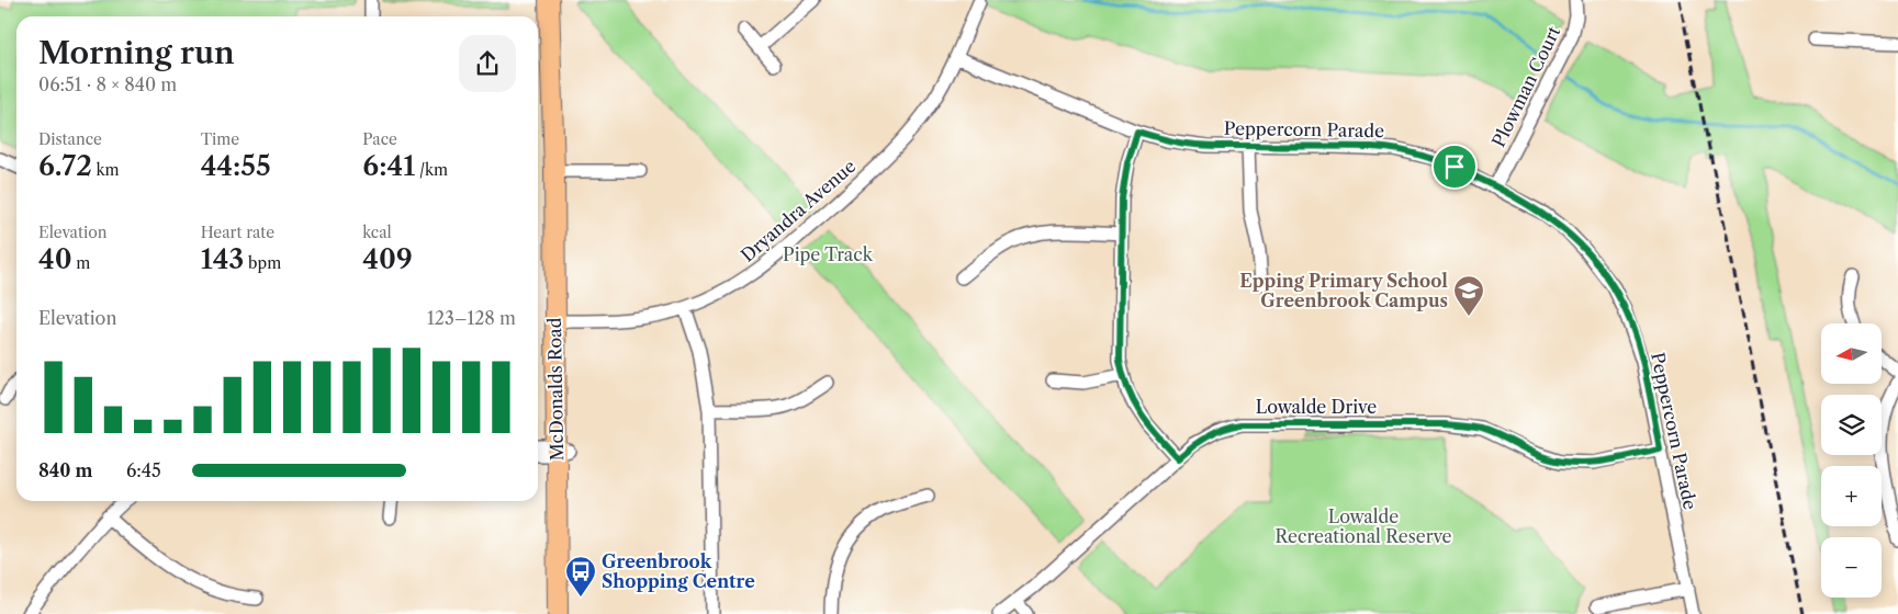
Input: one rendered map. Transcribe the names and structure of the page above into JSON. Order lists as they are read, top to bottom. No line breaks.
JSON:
{"streets":{"main road":["McDonalds Road"],"street":["Plowman Court","Peppercorn Parade","Dryandra Avenue","Lowalde Drive"]},"crossings":[["Plowman Court","Peppercorn Parade"],["Peppercorn Parade","Dryandra Avenue"],["Peppercorn Parade","Lowalde Drive"],["Dryandra Avenue","McDonalds Road"]],"parks":["Pipe Track","Lowalde Recreational Reserve"],"places":{"school or university":["Epping Primary School Greenbrook Campus"],"bus stop":["Greenbrook Shopping Centre"]},"north":"left","page":{"heading":["Morning run","06:51 · 8 × 840 m"],"stats":[["Distance","6.72 km"],["Time","44:55"],["Pace","6:41 /km"],["Elevation","40 m"],["Heart rate","143 bpm"],["kcal","409"]],"chart":["Elevation","123–128 m"],"map_buttons":["+","−"],"list":[{"name":"840 m","note":"6:45"}]}}
